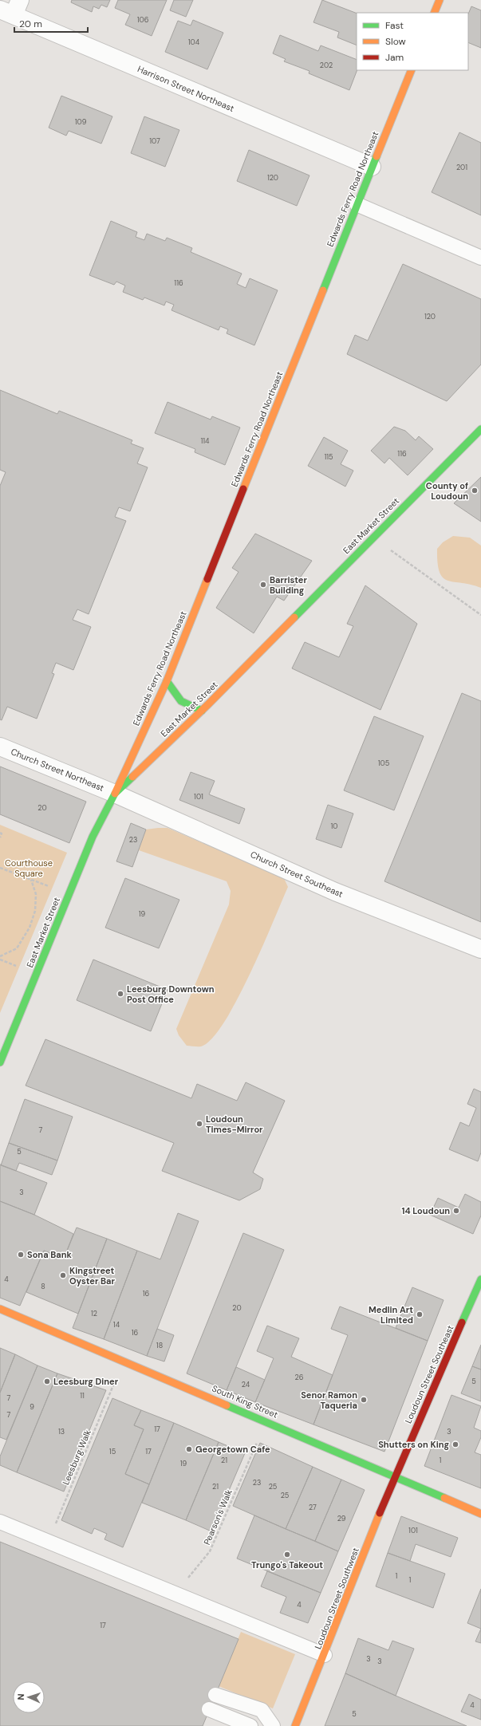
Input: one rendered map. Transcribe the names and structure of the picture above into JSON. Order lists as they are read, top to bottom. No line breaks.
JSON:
{"streets":{"main road":["Edwards Ferry Road Northeast","East Market Street","Loudoun Street Southeast","South King Street","Loudoun Street Southwest"],"street":["Harrison Street Northeast","Church Street Northeast","Church Street Southeast"],"path":["Leesburg Walk","Pearson's Walk"]},"crossings":[["Harrison Street Northeast","Edwards Ferry Road Northeast"],["Edwards Ferry Road Northeast","East Market Street"],["Edwards Ferry Road Northeast","Church Street Northeast"],["Edwards Ferry Road Northeast","Church Street Southeast"],["East Market Street","Church Street Northeast"],["East Market Street","Church Street Southeast"],["Church Street Northeast","Church Street Southeast"],["Loudoun Street Southeast","South King Street"],["Loudoun Street Southeast","Loudoun Street Southwest"],["South King Street","Leesburg Walk"],["South King Street","Pearson's Walk"],["South King Street","Loudoun Street Southwest"]],"parks":["Courthouse Square"],"places":["County of Loudoun","Barrister Building","Leesburg Downtown Post Office","Loudoun Times-Mirror","14 Loudoun","Sona Bank","Kingstreet Oyster Bar","Medlin Art Limited","Leesburg Diner","Senor Ramon Taqueria","Shutters on King","Georgetown Cafe","Trungo's Takeout"],"house_numbers":["106","104","202","109","107","201","120","116","120","114","116","115","105","101","20","10","23","19","7","5","3","4","8","16","20","12","14","16","18","26","5","24","11","7","9","7","17","13","3","15","17","21","1","19","23","21","25","25","27","29","101","1","1","4","17","3","3","4","5"],"legend":["Fast","Slow","Jam"],"scale_bar":"20 m","north":"left"}
